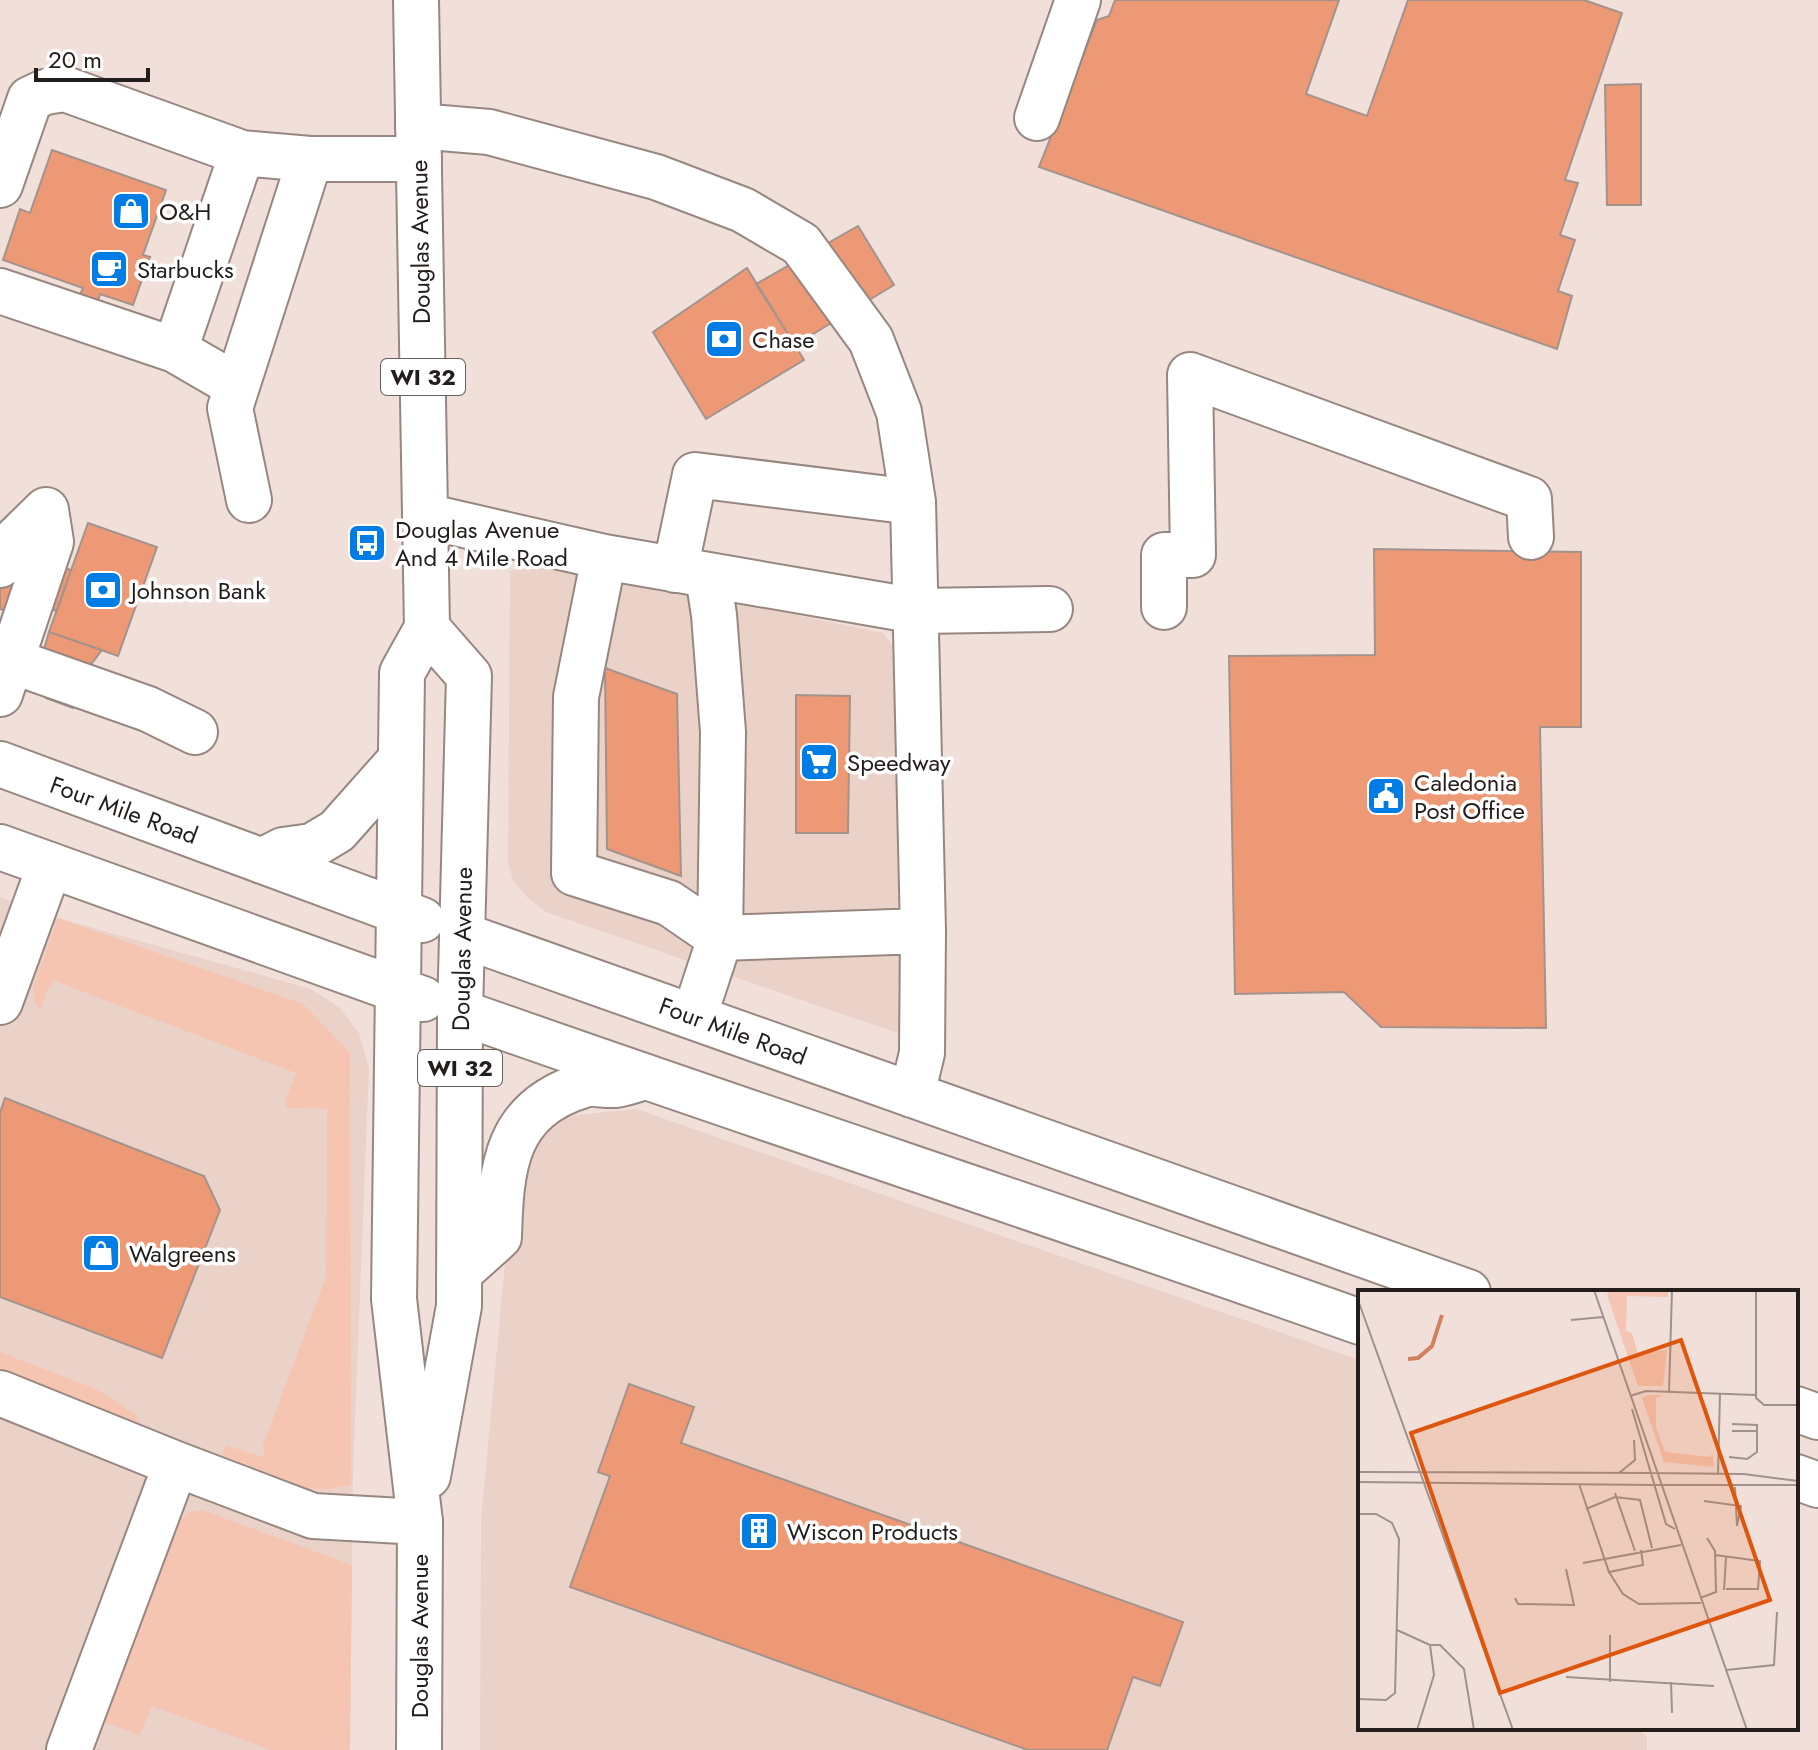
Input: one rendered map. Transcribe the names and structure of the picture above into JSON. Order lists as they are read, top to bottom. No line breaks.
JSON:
{"streets":{"main road":["Douglas Avenue","WI 32","Four Mile Road"]},"crossings":[["Douglas Avenue","Four Mile Road"]],"places":{"shop":["O&H","Walgreens"],"cafe":["Starbucks"],"bank":["Chase","Johnson Bank"],"bus stop":["Douglas Avenue And 4 Mile Road"],"supermarket":["Speedway"],"public building":["Caledonia Post Office"],"building":["Wiscon Products"]},"scale_bar":"20 m"}
